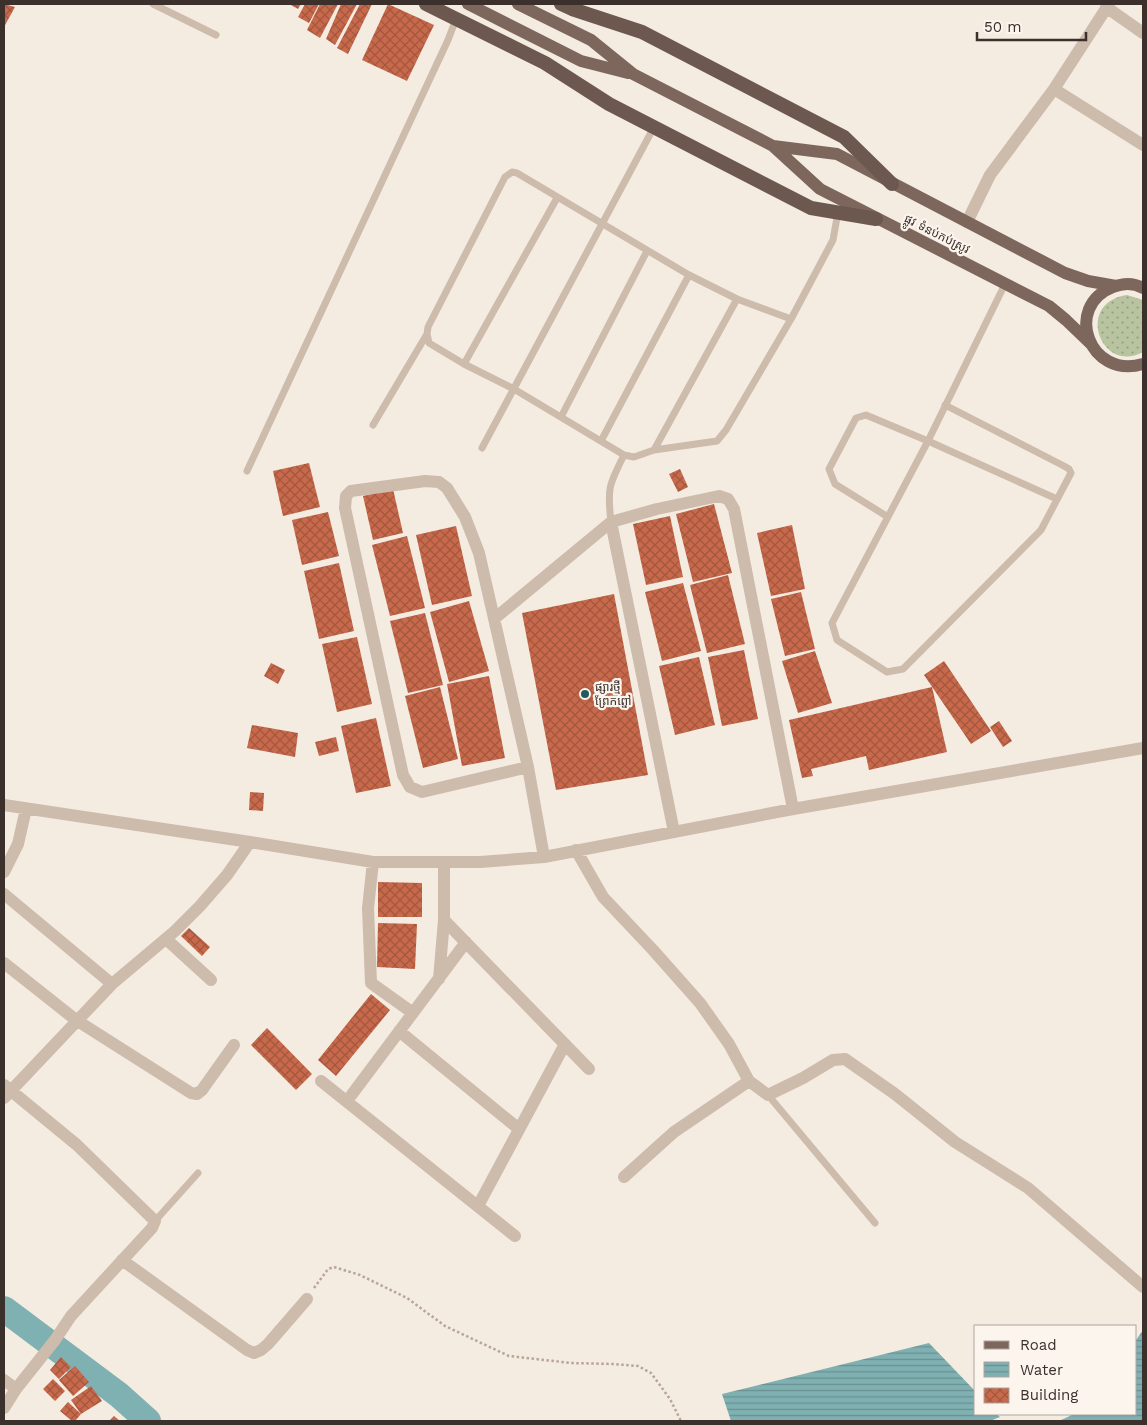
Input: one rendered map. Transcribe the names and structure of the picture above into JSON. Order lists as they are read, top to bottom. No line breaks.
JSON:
{"streets":{"main road":["ផ្លូវ ទំនប់កប់ស្រូវ"]},"places":["ផ្សារថ្មី ព្រែកព្នៅ"],"legend":["Road","Water","Building"],"scale_bar":"50 m"}
